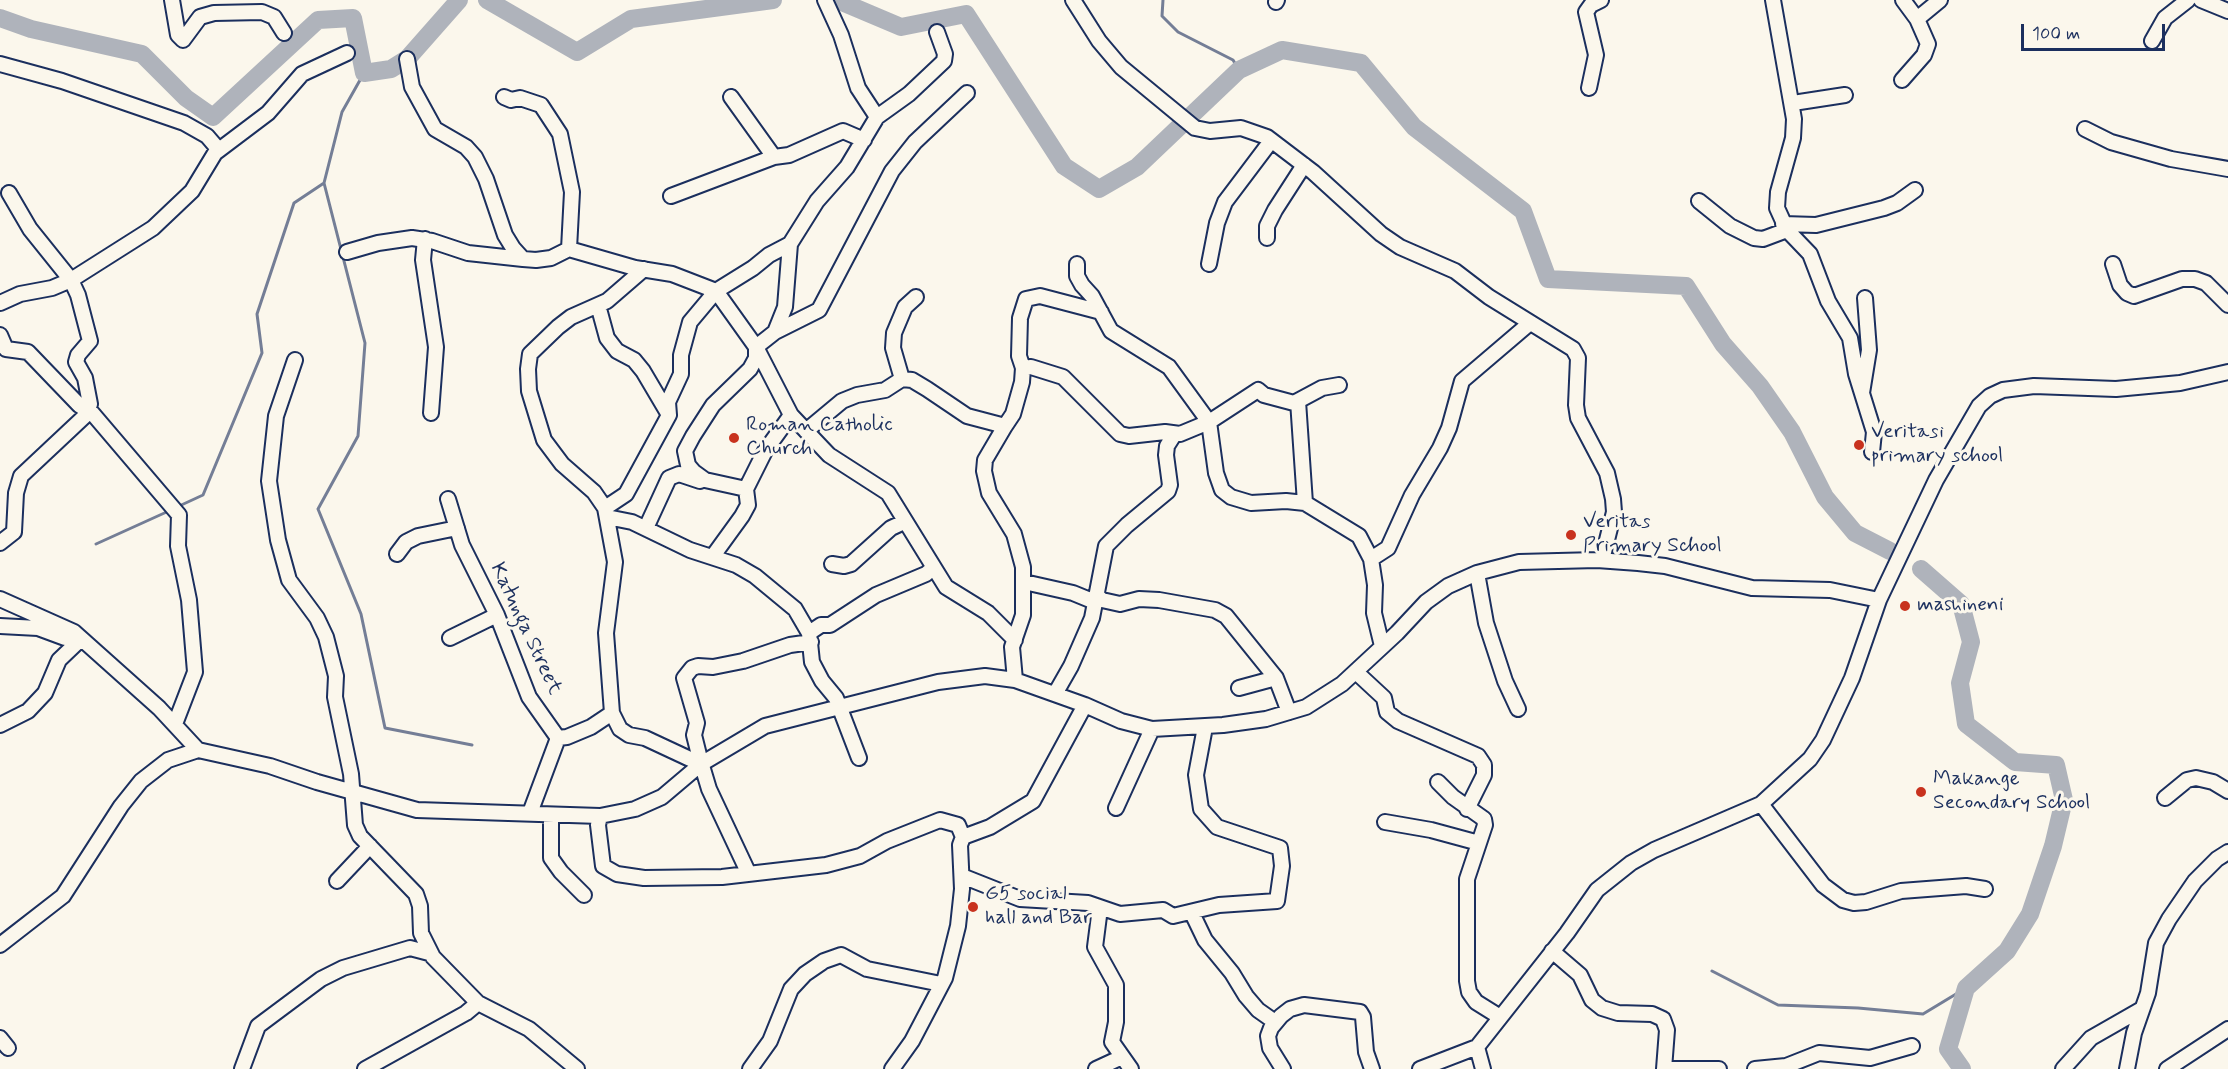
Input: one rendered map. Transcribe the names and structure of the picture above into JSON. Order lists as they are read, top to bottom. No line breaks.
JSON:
{"streets":{"street":["Katunga Street"]},"places":["Roman Catholic Church","Veritasi primary school","Veritas Primary School","mashineni","Makange Secondary School","G5 social hall and Bar"],"scale_bar":"100 m"}
